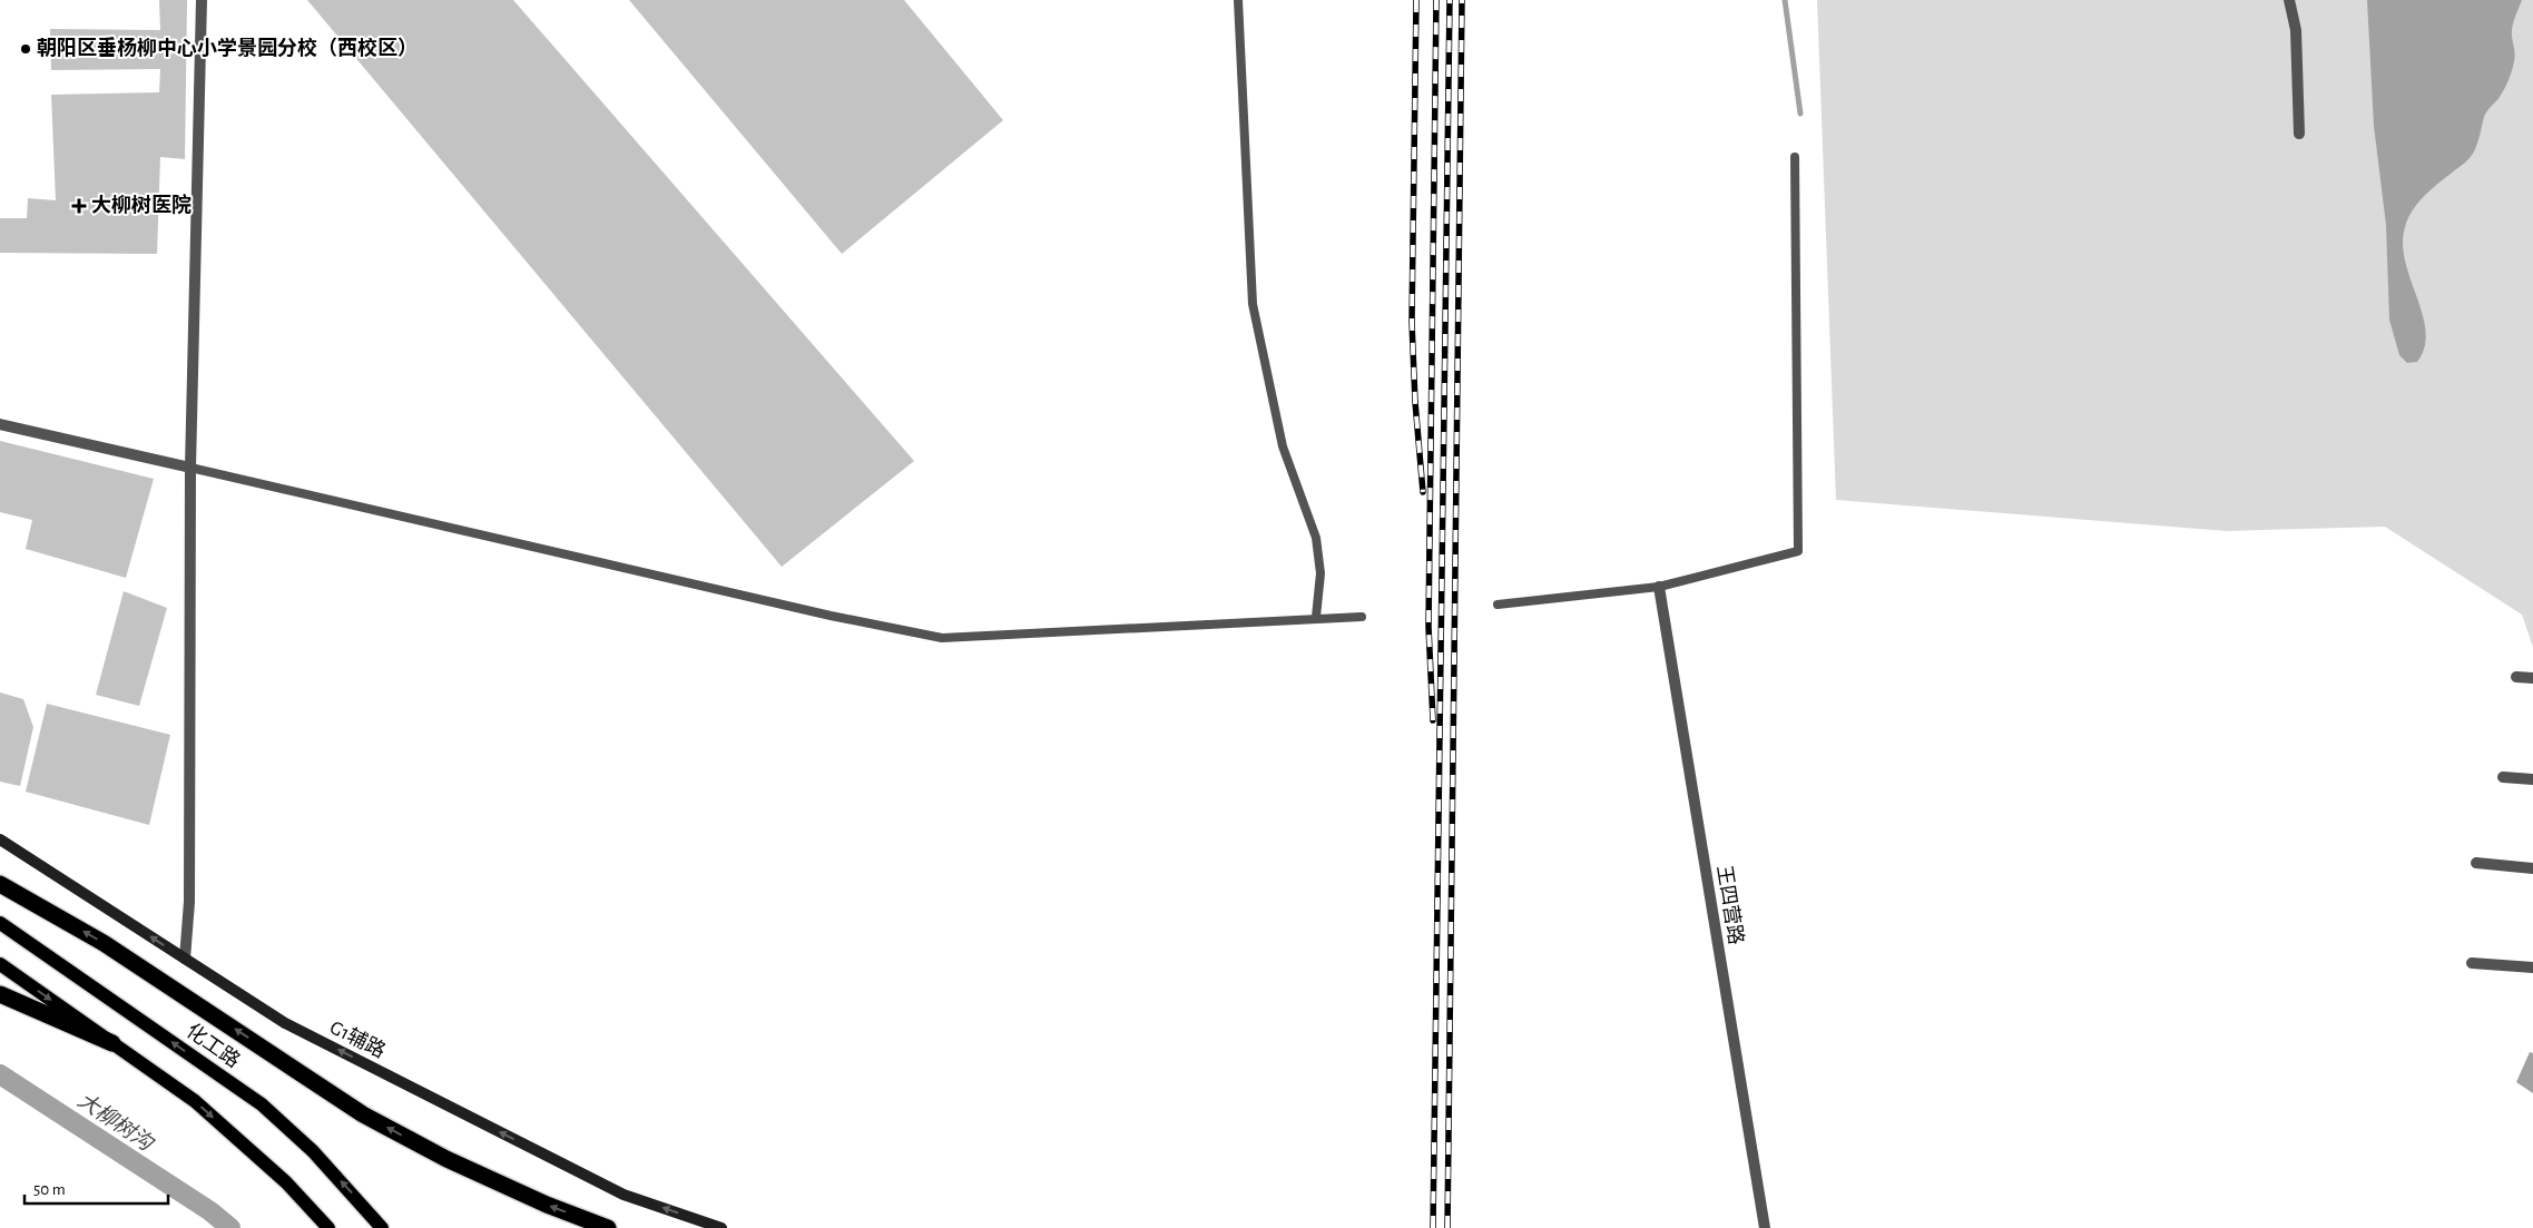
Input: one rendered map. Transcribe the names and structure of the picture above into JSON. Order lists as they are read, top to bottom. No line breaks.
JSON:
{"streets":{"main road":["G1辅路","化工路"],"street":["王四营路"]},"one_way":["G1辅路"],"water":["大柳树沟"],"places":{"other":["朝阳区垂杨柳中心小学景园分校（西校区）"],"health":["大柳树医院"]},"scale_bar":"50 m"}
